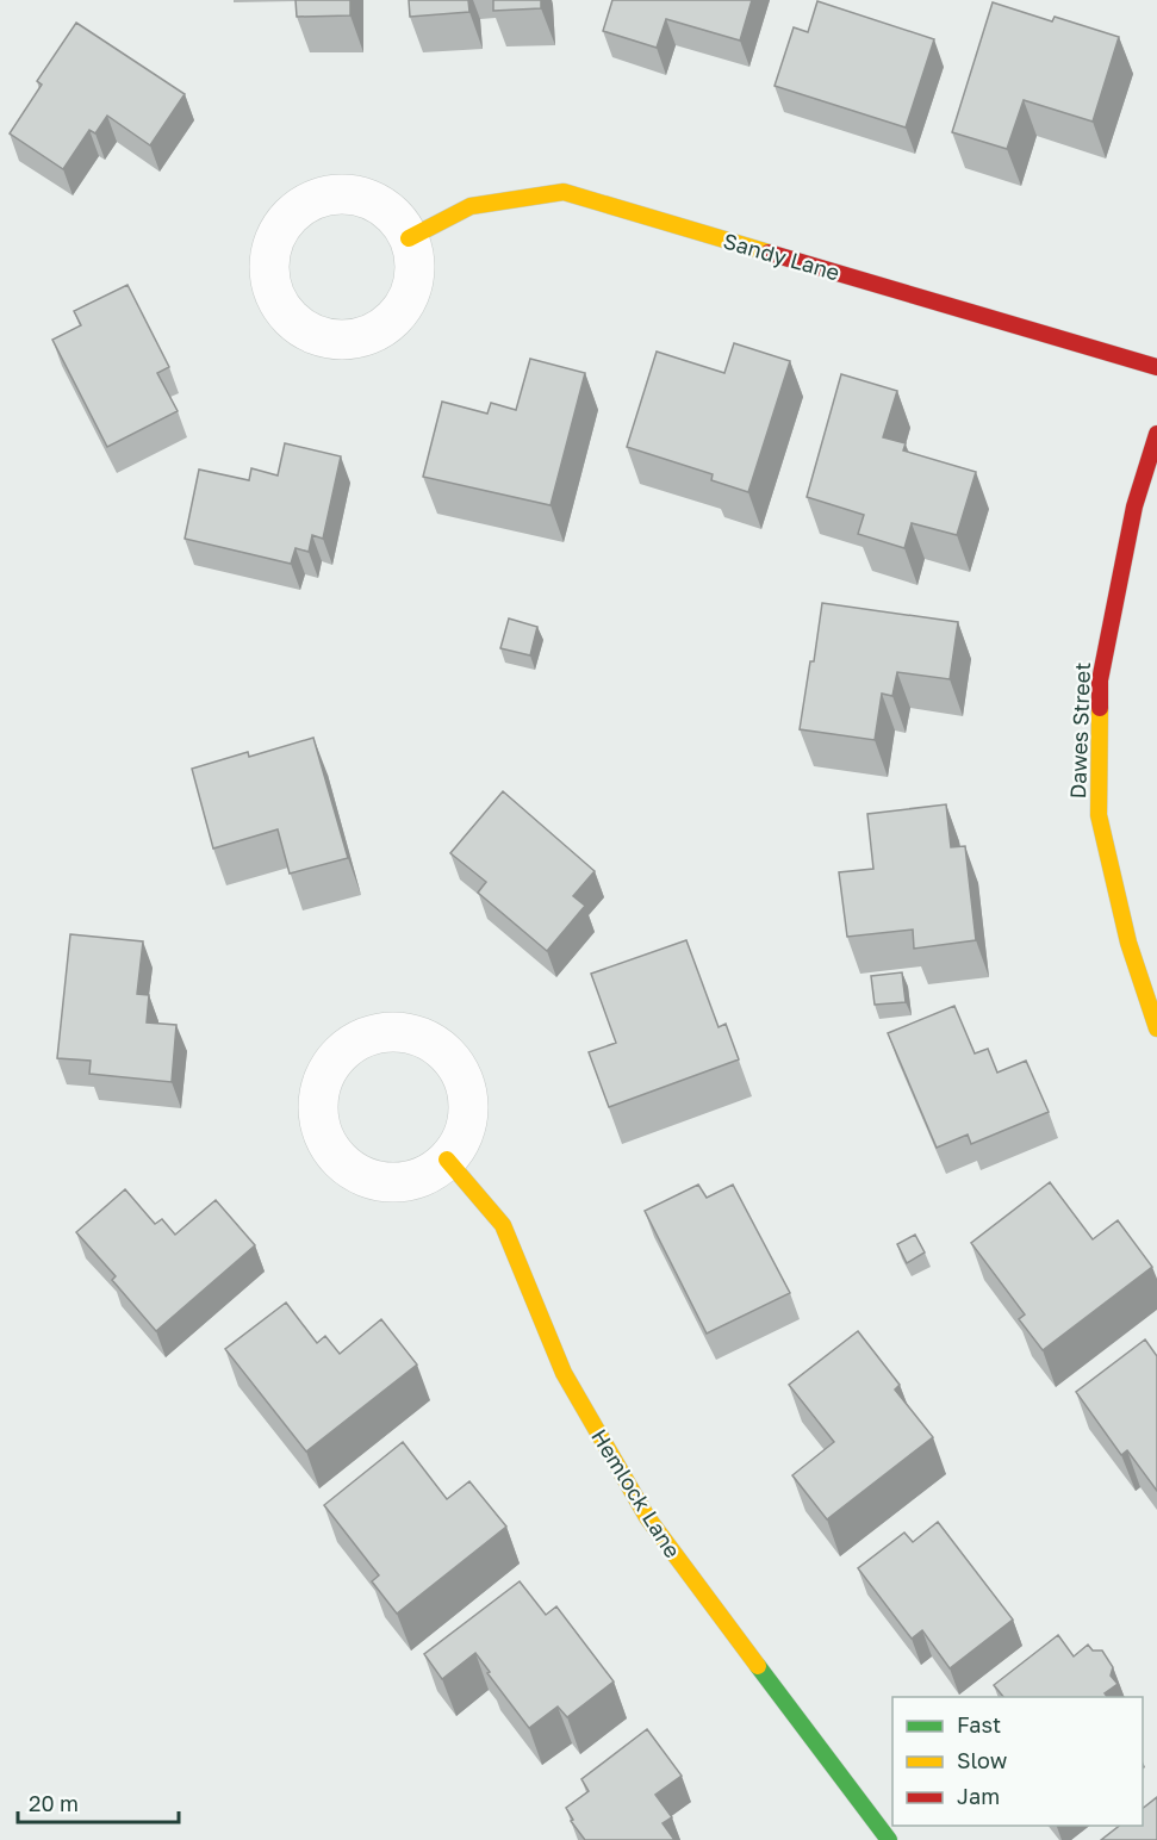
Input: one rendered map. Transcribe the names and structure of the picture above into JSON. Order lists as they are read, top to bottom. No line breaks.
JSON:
{"streets":{"street":["Sandy Lane","Dawes Street","Hemlock Lane"]},"legend":["Fast","Slow","Jam"],"scale_bar":"20 m"}
